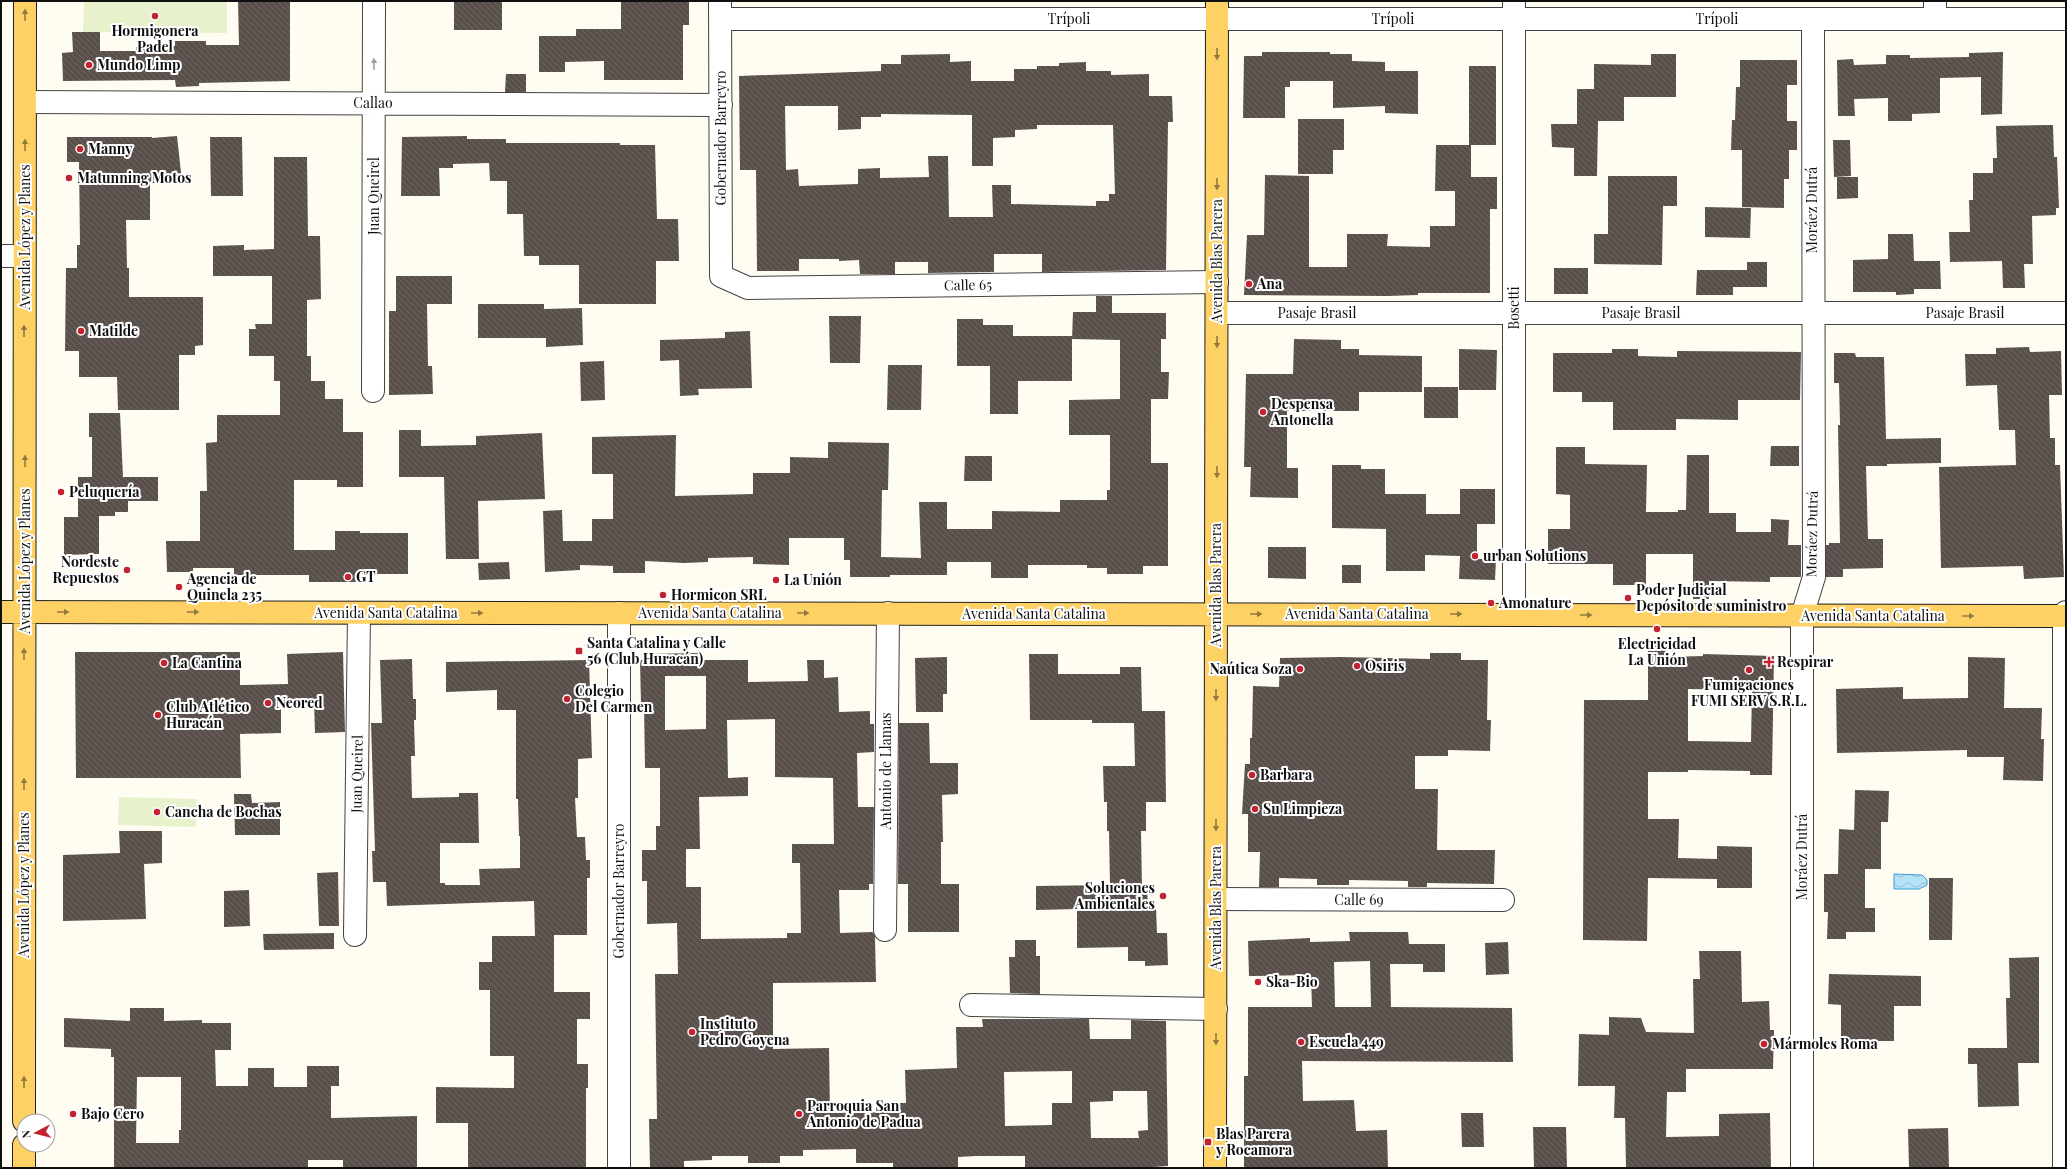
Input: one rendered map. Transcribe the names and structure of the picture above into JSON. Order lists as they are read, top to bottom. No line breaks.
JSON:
{"streets":{"main road":["Avenida López y Planes","Avenida Blas Parera","Avenida Santa Catalina"],"street":["Trípoli","Callao","Gobernador Barreyro","Juan Queirel","Moráez Dutrá","Calle 65","Bosetti","Pasaje Brasil","Antonio de Llamas","Calle 69"]},"crossings":[["Trípoli","Gobernador Barreyro"],["Trípoli","Moráez Dutrá"],["Trípoli","Avenida Blas Parera"],["Trípoli","Bosetti"],["Callao","Gobernador Barreyro"],["Callao","Juan Queirel"],["Callao","Avenida López y Planes"],["Gobernador Barreyro","Calle 65"],["Gobernador Barreyro","Avenida Santa Catalina"],["Juan Queirel","Avenida Santa Catalina"],["Moráez Dutrá","Pasaje Brasil"],["Moráez Dutrá","Avenida Santa Catalina"],["Avenida López y Planes","Avenida Santa Catalina"],["Avenida Blas Parera","Calle 65"],["Avenida Blas Parera","Pasaje Brasil"],["Avenida Blas Parera","Avenida Santa Catalina"],["Avenida Blas Parera","Calle 69"],["Bosetti","Pasaje Brasil"],["Bosetti","Avenida Santa Catalina"],["Avenida Santa Catalina","Antonio de Llamas"]],"one_way":["Avenida López y Planes","Avenida Blas Parera","Avenida Santa Catalina"],"places":{"other":["Hormigonera Padel","Mundo Limp","Manny","Matunning Motos","Ana","Matilde","Despensa Antonella","Peluquería","urban Solutions","Nordeste Repuestos","GT","La Unión","Agencia de Quinela 235","Hormicon SRL","Poder Judicial Depósito de suministro","Amonature","Electricidad La Unión","La Cantina","Osiris","Naútica Soza","Fumigaciones FUMI SERV S.R.L.","Colegio Del Carmen","Neored","Club Atlético Huracán","Barbara","Su Limpieza","Cancha de Bochas","Soluciones Ambientales","Ska-Bio","Instituto Pedro Goyena","Escuela 449","Mármoles Roma","Bajo Cero","Parroquia San Antonio de Padua"],"transit":["Santa Catalina y Calle 56 (Club Huracán)","Blas Parera y Rocamora"],"health":["Respirar"]},"north":"left"}
